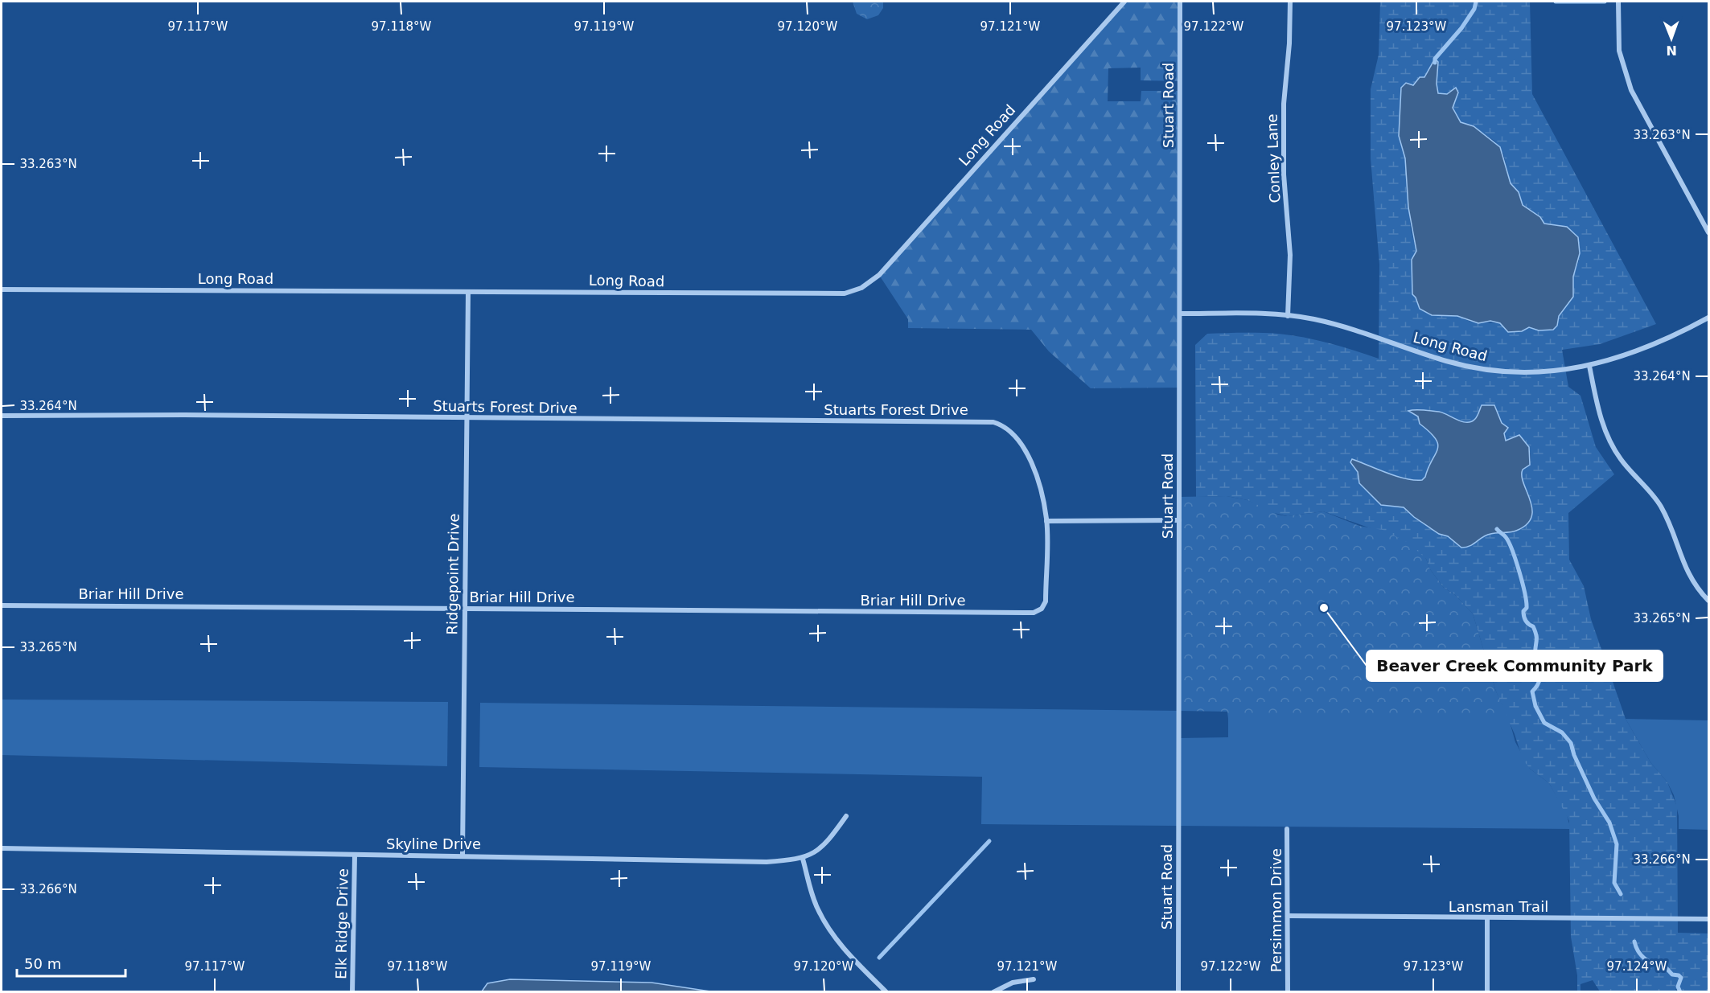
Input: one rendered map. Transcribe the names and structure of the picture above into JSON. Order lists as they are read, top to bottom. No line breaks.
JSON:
{"streets":{"street":["Stuart Road","Long Road","Conley Lane","Stuarts Forest Drive","Ridgepoint Drive","Briar Hill Drive","Skyline Drive","Lansman Trail","Persimmon Drive","Elk Ridge Drive"]},"crossings":[["Stuart Road","Long Road"],["Long Road","Conley Lane"],["Long Road","Ridgepoint Drive"],["Stuarts Forest Drive","Ridgepoint Drive"],["Stuarts Forest Drive","Briar Hill Drive"],["Ridgepoint Drive","Briar Hill Drive"],["Ridgepoint Drive","Skyline Drive"],["Skyline Drive","Elk Ridge Drive"],["Lansman Trail","Persimmon Drive"]],"places":["Beaver Creek Community Park"],"scale_bar":"50 m","north":"bottom","coordinates":["97.117°W","97.118°W","97.119°W","97.120°W","97.121°W","97.122°W","97.123°W","33.263°N","33.264°N","33.265°N","33.266°N","97.124°W"]}
